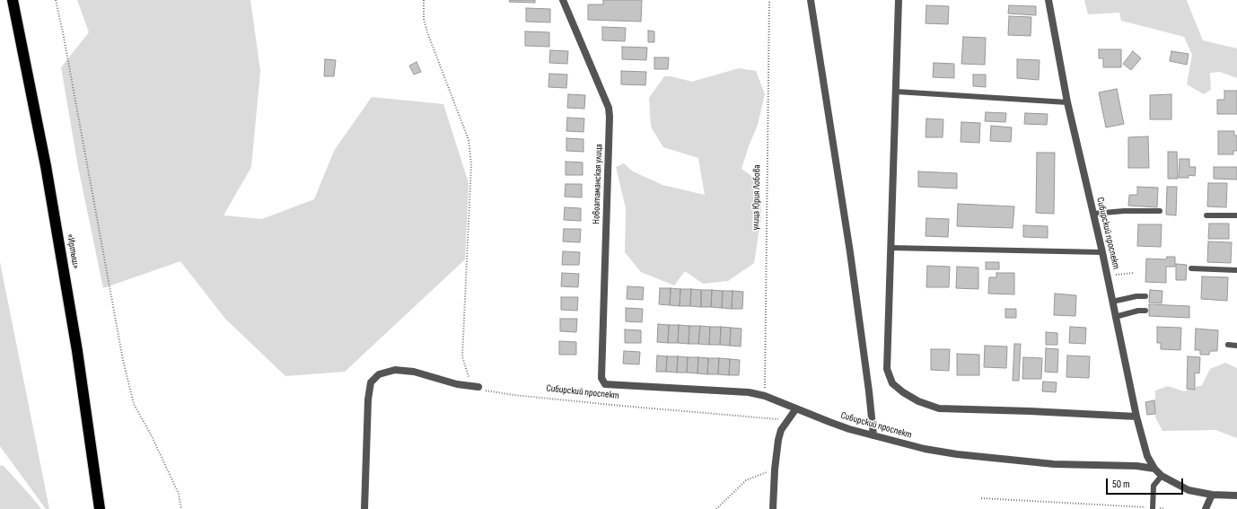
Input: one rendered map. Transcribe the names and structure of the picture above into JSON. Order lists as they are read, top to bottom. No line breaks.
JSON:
{"streets":{"highway":["«Иртыш»"],"street":["Новоатаманская улица","Сибирский проспект"],"path":["улица Юрия Лобова"]},"crossings":[["Новоатаманская улица","Сибирский проспект"],["улица Юрия Лобова","Сибирский проспект"]],"scale_bar":"50 m"}
